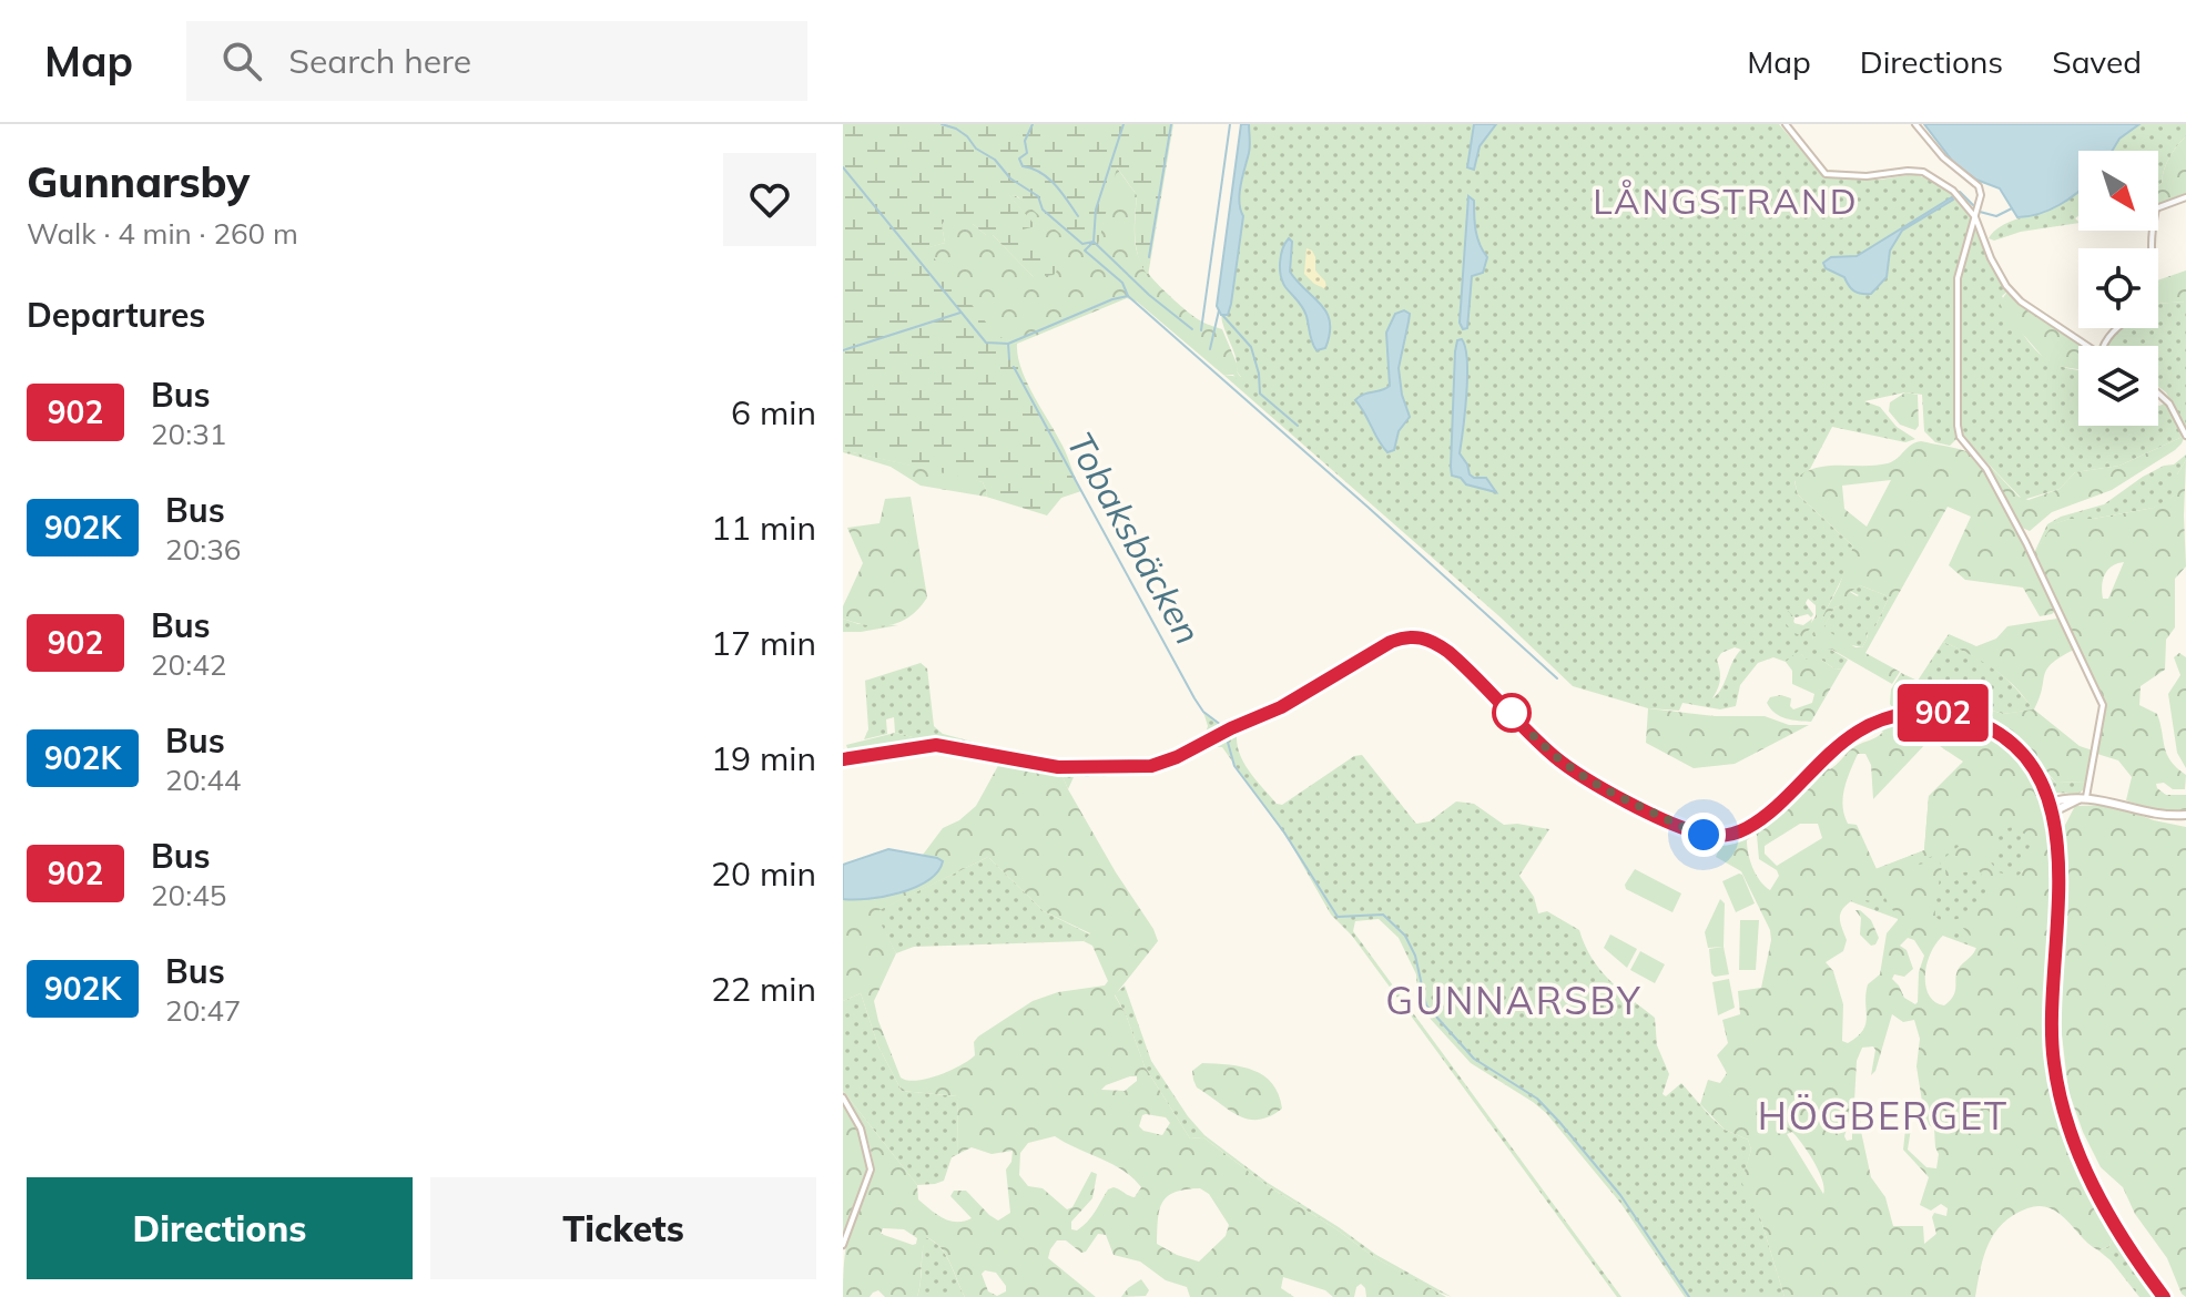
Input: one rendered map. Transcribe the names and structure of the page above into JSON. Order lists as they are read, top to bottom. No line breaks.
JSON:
{"districts":["LÅNGSTRAND","GUNNARSBY","HÖGBERGET"],"water":["Tobaksbäcken"],"lines":["bus line 902"],"north":"bottom right","page":{"header":"Map","search":"Search here","nav":["Map","Directions","Saved"],"heading":[["Gunnarsby","Walk · 4 min · 260 m"],"Departures"],"on_map":"902","list":[{"mark":"902","name":"Bus","note":"20:31","value":"6 min"},{"mark":"902K","name":"Bus","note":"20:36","value":"11 min"},{"mark":"902","name":"Bus","note":"20:42","value":"17 min"},{"mark":"902K","name":"Bus","note":"20:44","value":"19 min"},{"mark":"902","name":"Bus","note":"20:45","value":"20 min"},{"mark":"902K","name":"Bus","note":"20:47","value":"22 min"}],"buttons":["Directions","Tickets"]}}
